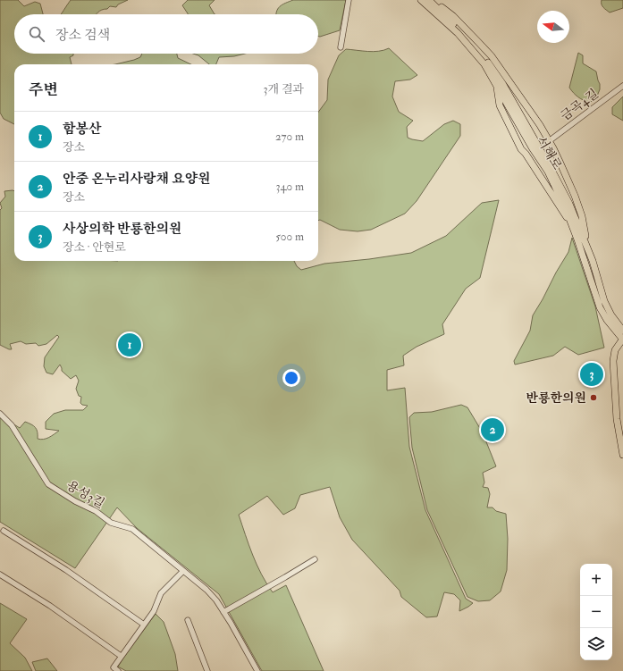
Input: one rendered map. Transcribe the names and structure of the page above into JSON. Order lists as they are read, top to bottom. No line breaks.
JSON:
{"streets":{"main road":["서해로"],"street":["금곡4길","용성3길"]},"places":["반룡한의원"],"north":"left","page":{"search":"장소 검색","heading":["주변","3개 결과"],"list":[{"mark":"1","name":"함봉산","note":"장소","value":"270 m"},{"mark":"2","name":"안중 온누리사랑채 요양원","note":"장소","value":"340 m"},{"mark":"3","name":"사상의학 반룡한의원","note":"장소 · 안현로","value":"500 m"}],"pins":["1","3","2"],"map_buttons":["+","−"]}}
